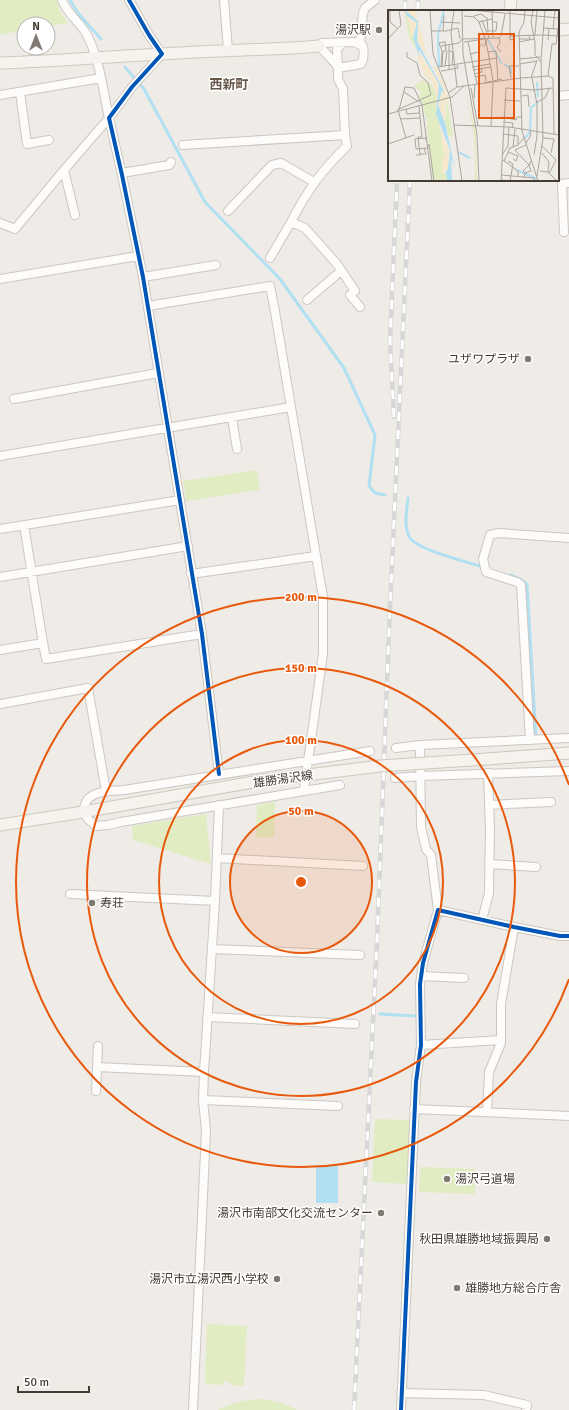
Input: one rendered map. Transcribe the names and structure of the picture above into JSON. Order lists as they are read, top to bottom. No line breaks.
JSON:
{"streets":{"main road":["雄勝湯沢線"]},"districts":["西新町"],"places":["湯沢駅","ユザワプラザ","寿荘","湯沢弓道場","湯沢市南部文化交流センター","秋田県雄勝地域振興局","湯沢市立湯沢西小学校","雄勝地方総合庁舎"],"scale_bar":"50 m","north":"top","rings":["200 m","150 m","100 m","50 m"]}
